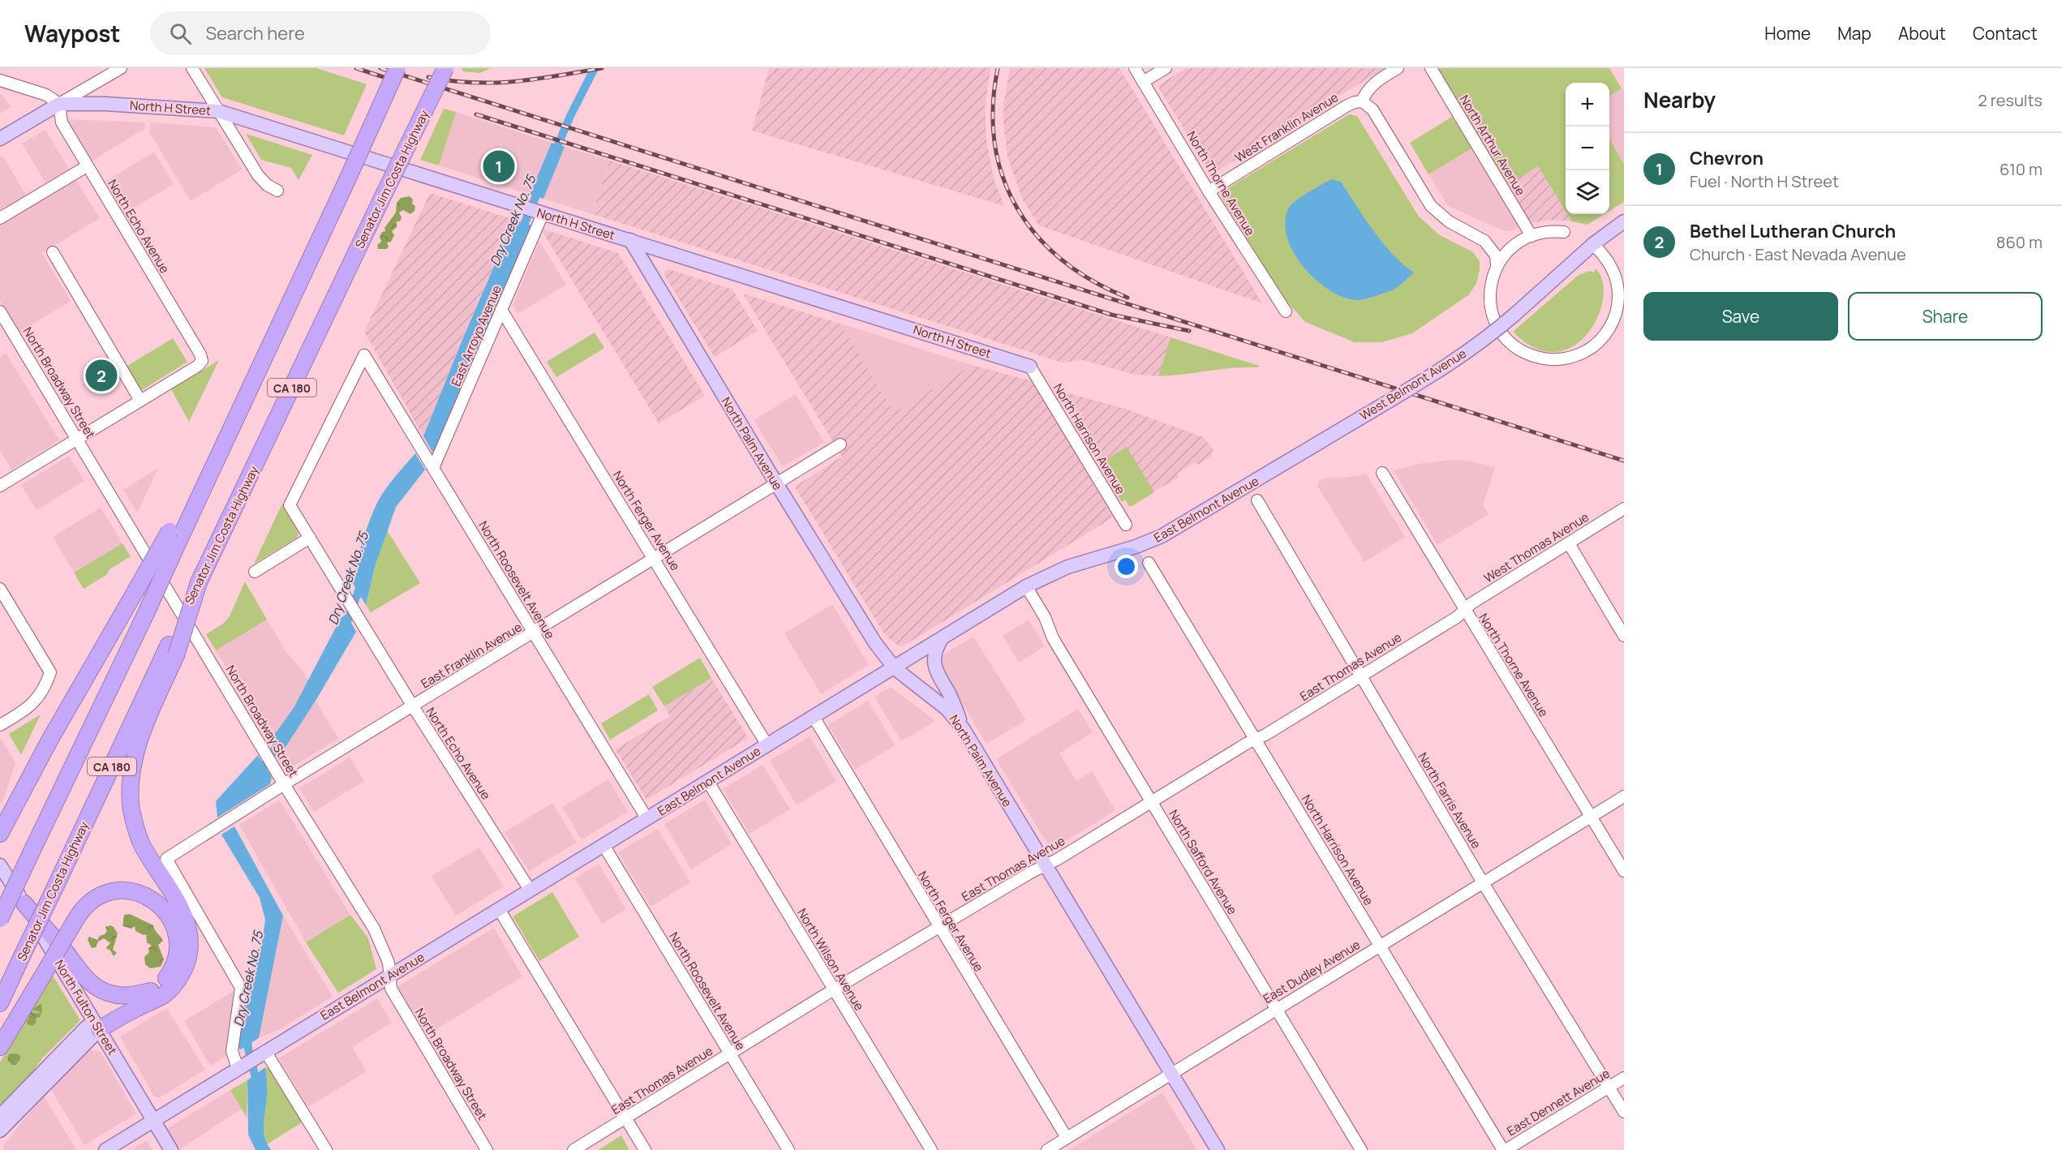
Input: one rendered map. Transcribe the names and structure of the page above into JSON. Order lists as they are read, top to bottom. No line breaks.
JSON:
{"streets":{"highway":["Senator Jim Costa Highway","CA 180"],"main road":["North H Street","West Belmont Avenue","North Palm Avenue","East Belmont Avenue","North Fulton Street"],"street":["West Franklin Avenue","North Arthur Avenue","North Thorne Avenue","North Echo Avenue","East Arroyo Avenue","North Broadway Street","North Harrison Avenue","North Ferger Avenue","West Thomas Avenue","North Roosevelt Avenue","East Franklin Avenue","East Thomas Avenue","North Farris Avenue","North Safford Avenue","North Wilson Avenue","East Dudley Avenue","East Dennett Avenue"]},"crossings":[["North H Street","North Echo Avenue"],["North H Street","East Arroyo Avenue"],["North H Street","North Harrison Avenue"],["North H Street","North Palm Avenue"],["West Franklin Avenue","North Thorne Avenue"],["North Thorne Avenue","West Thomas Avenue"],["North Thorne Avenue","East Thomas Avenue"],["North Thorne Avenue","East Dudley Avenue"],["North Echo Avenue","East Belmont Avenue"],["North Echo Avenue","North Roosevelt Avenue"],["North Echo Avenue","East Franklin Avenue"],["East Arroyo Avenue","North Ferger Avenue"],["East Arroyo Avenue","North Roosevelt Avenue"],["North Broadway Street","East Belmont Avenue"],["North Broadway Street","East Franklin Avenue"],["West Belmont Avenue","East Belmont Avenue"],["North Harrison Avenue","East Thomas Avenue"],["North Harrison Avenue","East Dudley Avenue"],["North Harrison Avenue","East Dennett Avenue"],["North Palm Avenue","East Belmont Avenue"],["North Palm Avenue","East Franklin Avenue"],["North Palm Avenue","East Thomas Avenue"],["North Palm Avenue","East Dudley Avenue"],["East Belmont Avenue","North Ferger Avenue"],["East Belmont Avenue","North Roosevelt Avenue"],["East Belmont Avenue","East Franklin Avenue"],["East Belmont Avenue","North Safford Avenue"],["East Belmont Avenue","North Wilson Avenue"],["East Belmont Avenue","North Fulton Street"],["North Ferger Avenue","East Franklin Avenue"],["North Ferger Avenue","East Thomas Avenue"],["North Ferger Avenue","East Dudley Avenue"],["West Thomas Avenue","East Thomas Avenue"],["North Roosevelt Avenue","East Franklin Avenue"],["North Roosevelt Avenue","East Thomas Avenue"],["East Thomas Avenue","North Farris Avenue"],["East Thomas Avenue","North Safford Avenue"],["East Thomas Avenue","North Wilson Avenue"],["North Farris Avenue","East Dudley Avenue"],["North Farris Avenue","East Dennett Avenue"],["North Safford Avenue","East Dudley Avenue"]],"water":["Dry Creek No. 75"],"page":{"header":"Waypost","search":"Search here","nav":["Home","Map","About","Contact"],"heading":["Nearby","2 results"],"map_buttons":["+","−"],"list":[{"mark":"1","name":"Chevron","note":"Fuel · North H Street","value":"610 m"},{"mark":"2","name":"Bethel Lutheran Church","note":"Church · East Nevada Avenue","value":"860 m"}],"pins":["1","2"],"buttons":["Save","Share"]}}
